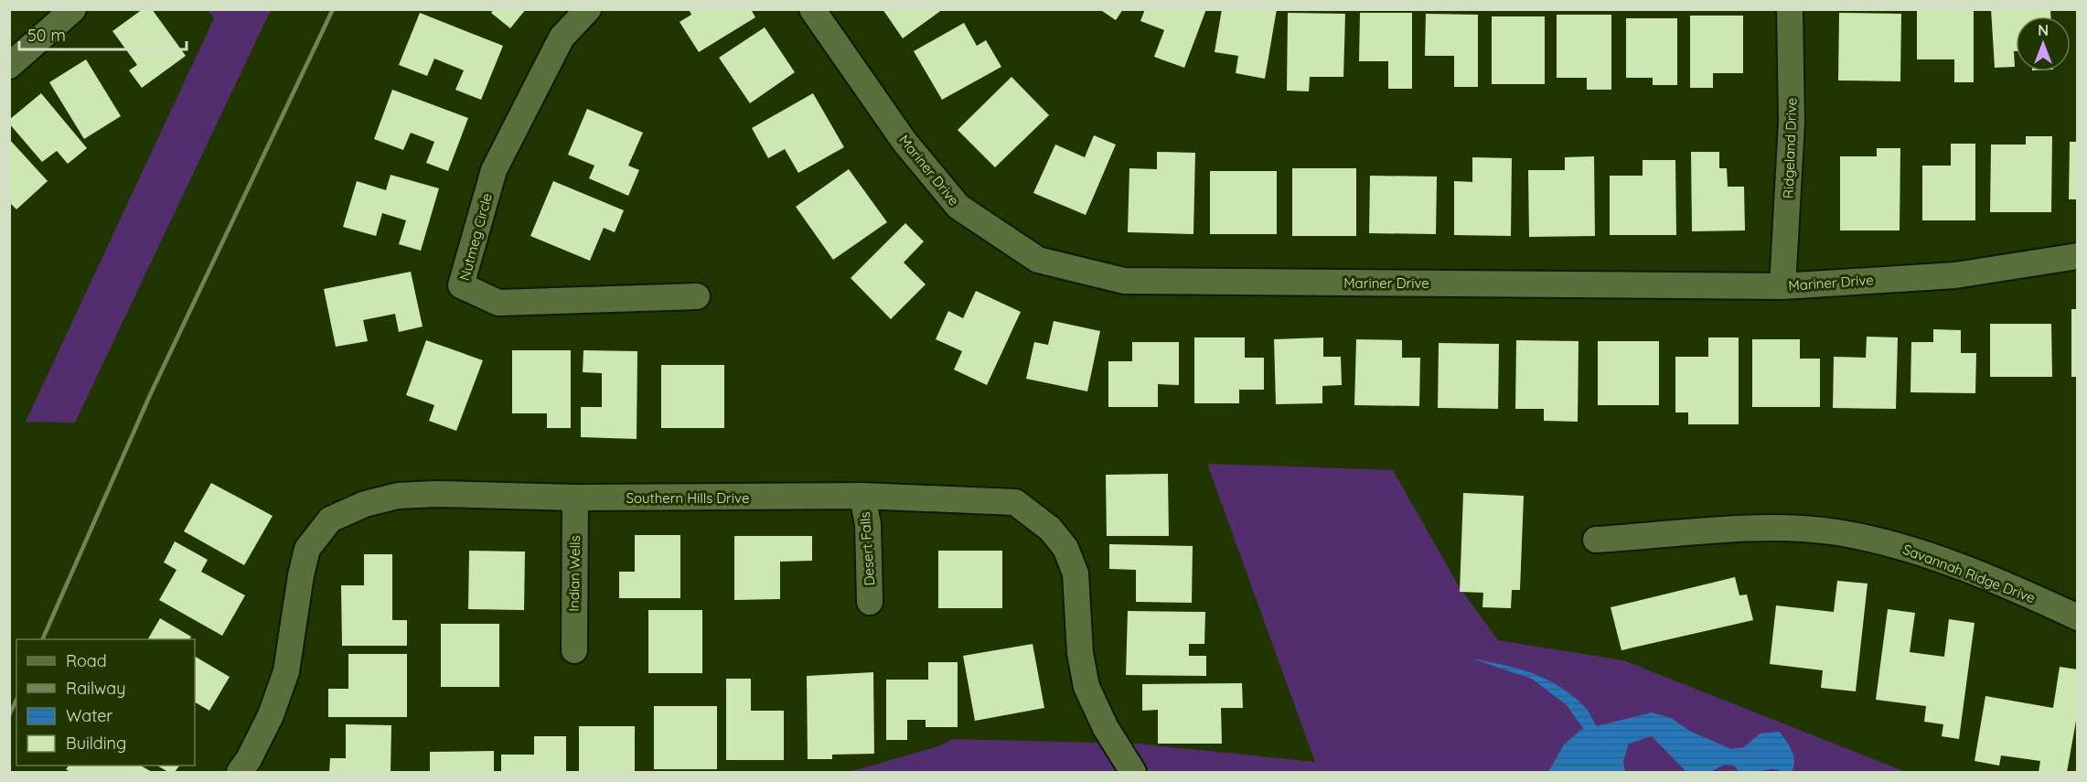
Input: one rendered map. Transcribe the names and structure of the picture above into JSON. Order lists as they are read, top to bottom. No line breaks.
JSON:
{"streets":{"street":["Ridgeland Drive","Mariner Drive","Nutmeg Circle","Southern Hills Drive","Desert Falls","Indian Wells","Savannah Ridge Drive"]},"crossings":[["Ridgeland Drive","Mariner Drive"],["Southern Hills Drive","Desert Falls"],["Southern Hills Drive","Indian Wells"]],"legend":["Road","Railway","Water","Building"],"scale_bar":"50 m","north":"top"}
